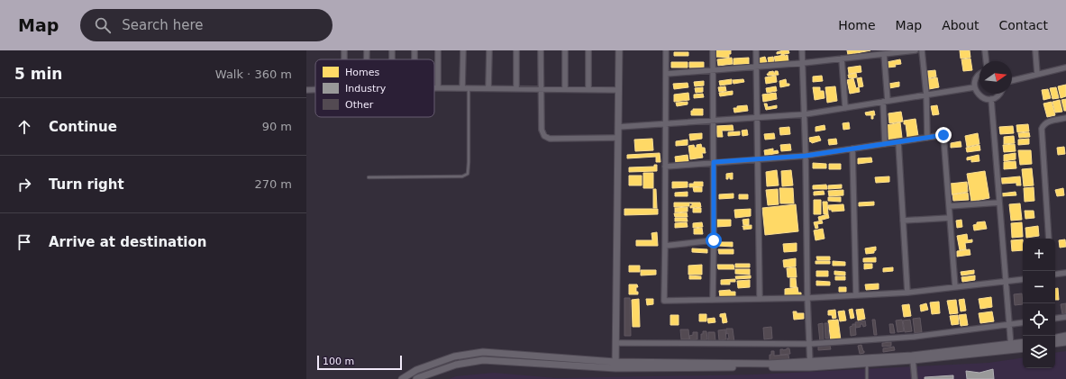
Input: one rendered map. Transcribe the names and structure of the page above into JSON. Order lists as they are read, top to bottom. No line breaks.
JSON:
{"legend":["Homes","Industry","Other"],"scale_bar":"100 m","north":"right","page":{"header":"Map","search":"Search here","nav":["Home","Map","About","Contact"],"heading":["5 min","Walk · 360 m"],"list":[["Continue","90 m"],["Turn right","270 m"],"Arrive at destination"],"map_buttons":["+","−"],"scale":"100 m"}}
